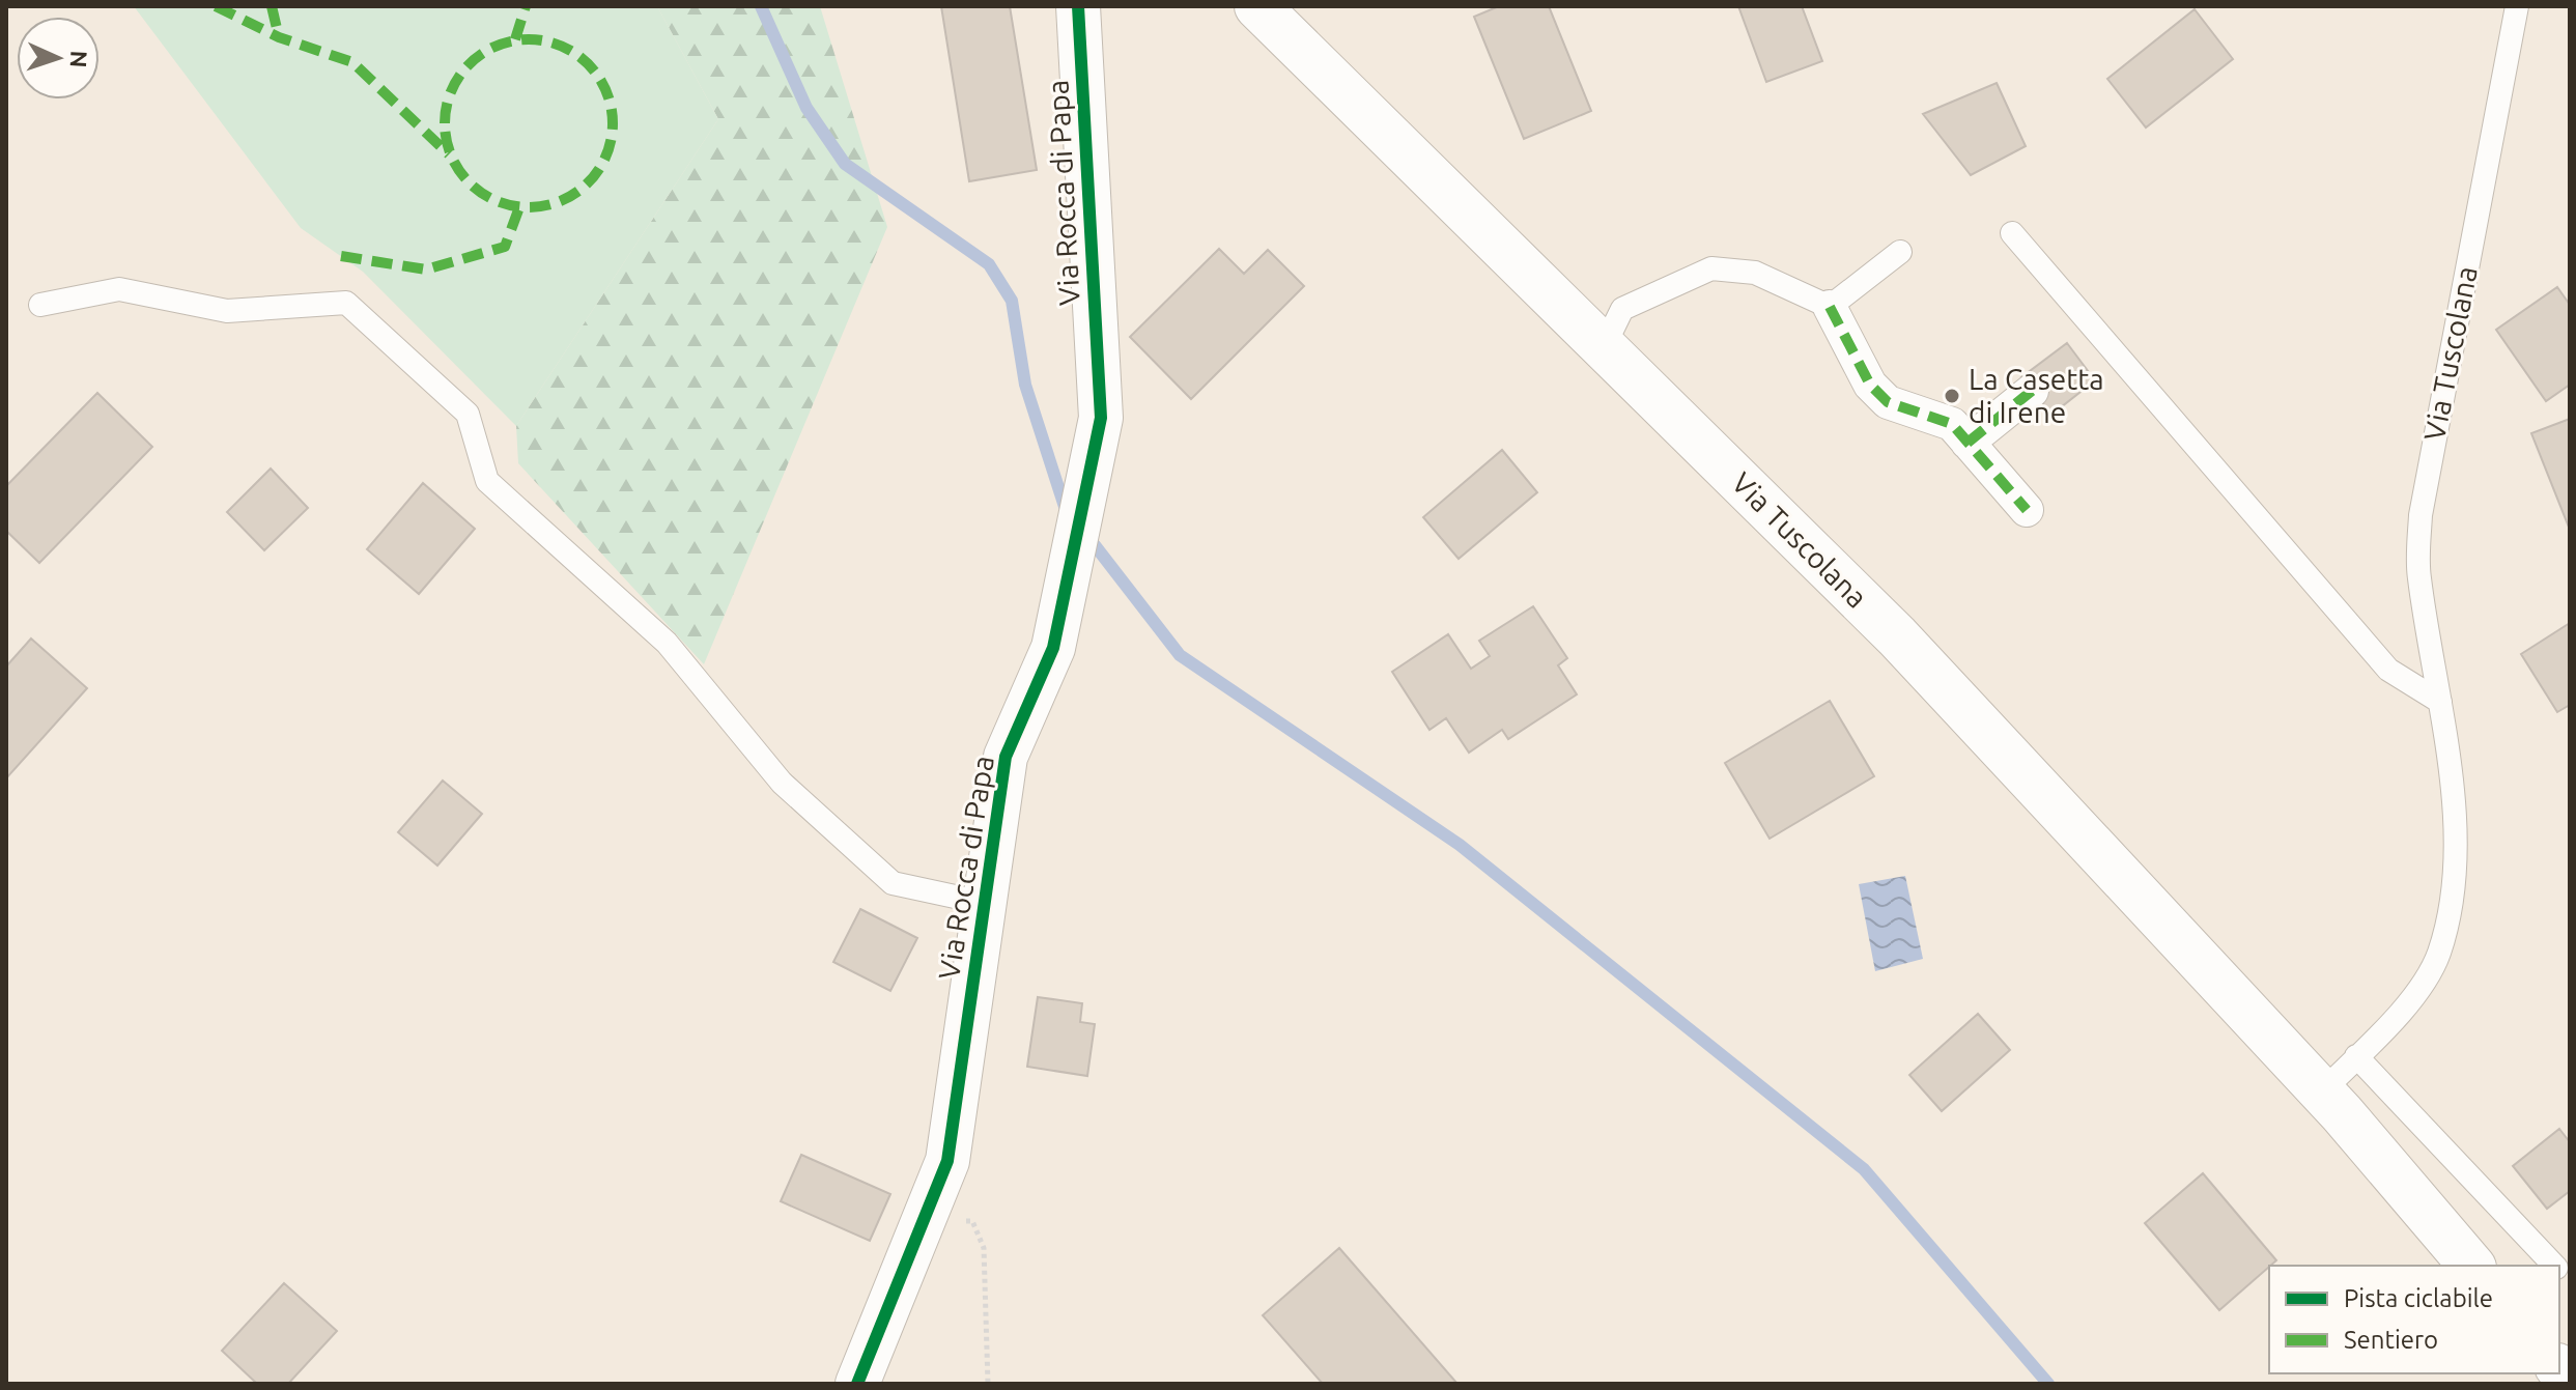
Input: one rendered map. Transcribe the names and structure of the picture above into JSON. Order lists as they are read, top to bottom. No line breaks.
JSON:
{"streets":{"main road":["Via Tuscolana"],"street":["Via Rocca di Papa"]},"places":["La Casetta di Irene"],"legend":["Pista ciclabile","Sentiero"],"north":"right"}
